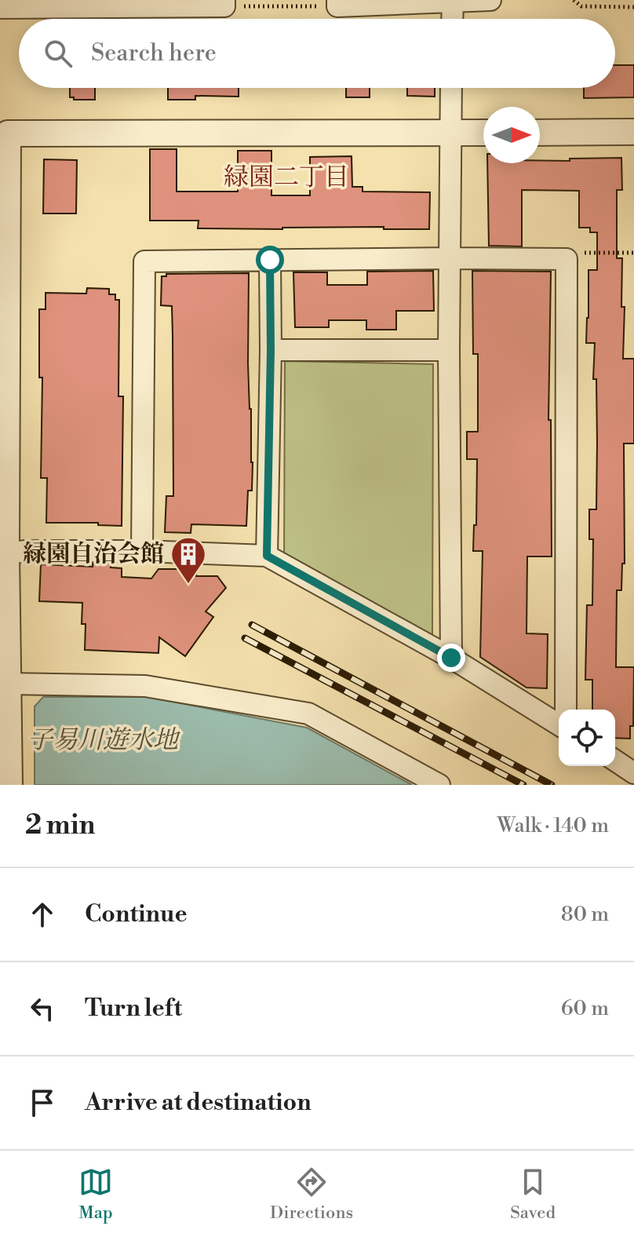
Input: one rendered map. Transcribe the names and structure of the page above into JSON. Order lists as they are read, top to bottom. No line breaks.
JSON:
{"districts":["緑園二丁目"],"water":["子易川遊水地"],"places":{"building":["緑園自治会館"]},"north":"right","page":{"search":"Search here","heading":["2 min","Walk · 140 m"],"list":[["Continue","80 m"],["Turn left","60 m"],"Arrive at destination"],"nav":["Map","Directions","Saved"]}}
